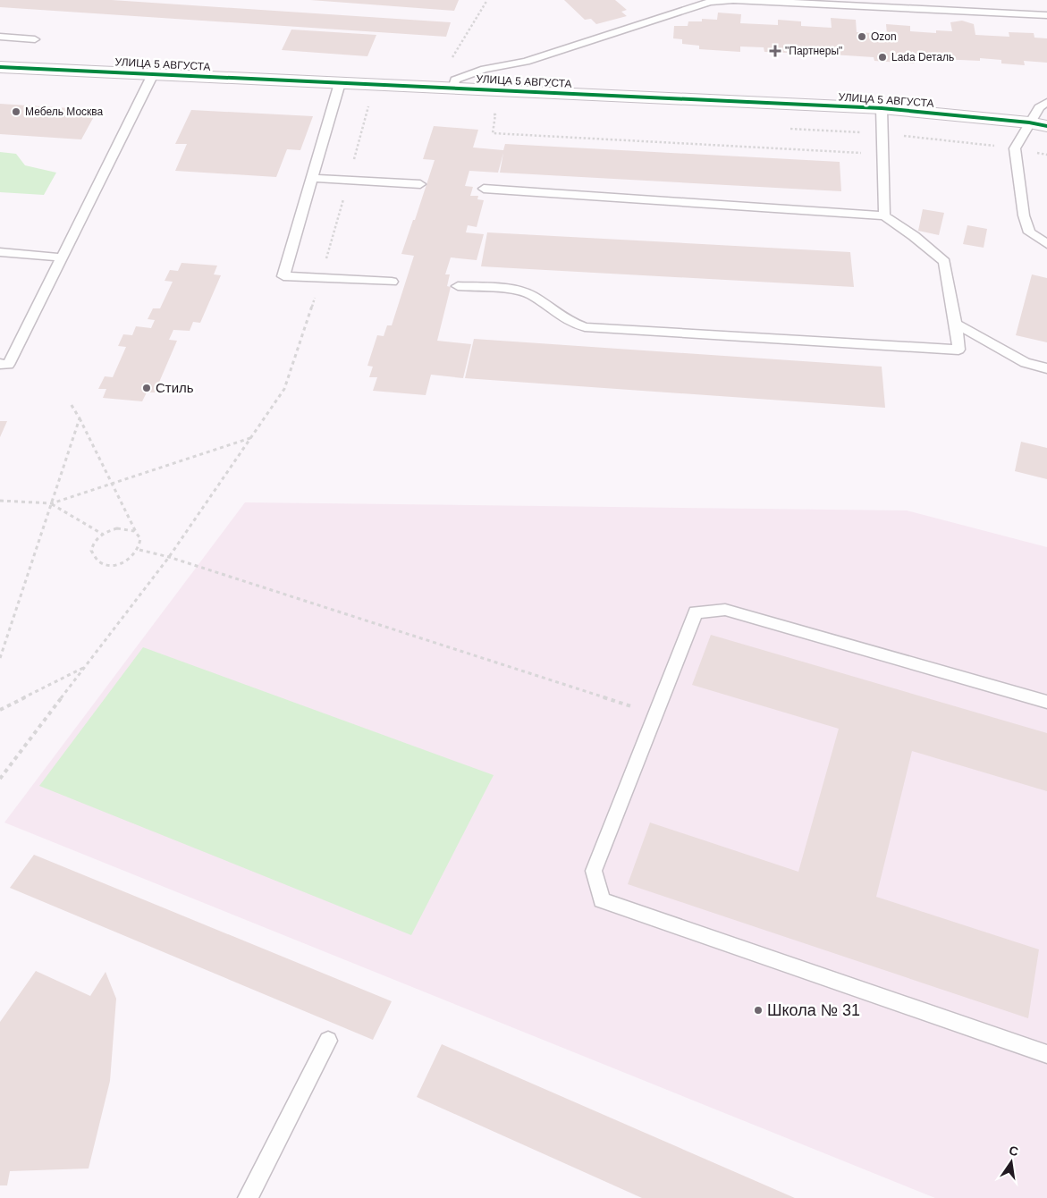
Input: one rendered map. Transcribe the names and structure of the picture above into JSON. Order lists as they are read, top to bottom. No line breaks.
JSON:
{"streets":{"street":["УЛИЦА 5 АВГУСТА"]},"places":{"other":["Ozon","Lada Dеталь","Мебель Москва","Стиль","Школа № 31"],"health":["\"Партнеры\""]},"north":"top"}
